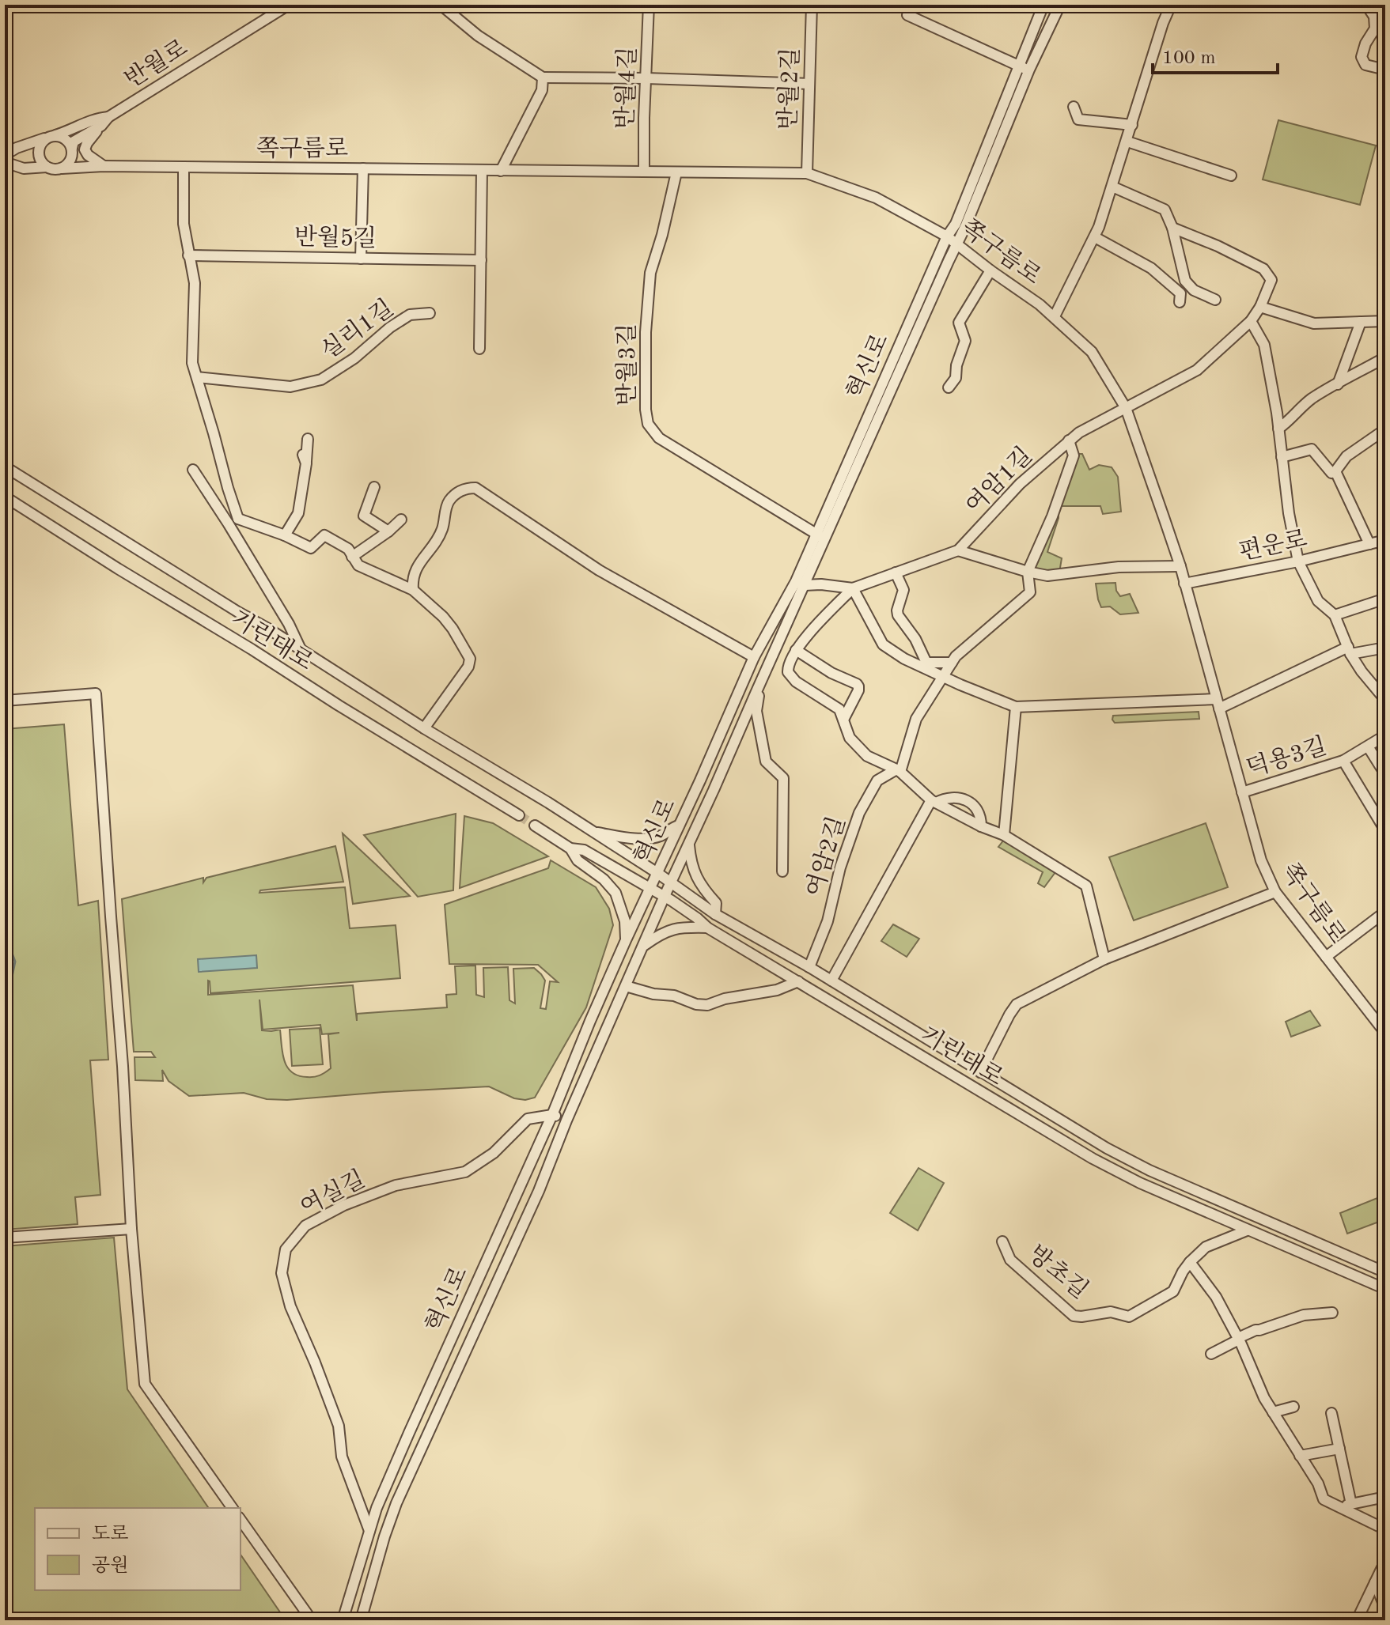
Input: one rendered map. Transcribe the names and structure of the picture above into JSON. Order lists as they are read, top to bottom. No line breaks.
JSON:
{"streets":{"street":["반월로","반월4길","반월2길","쪽구름로","반월5길","실리1길","반월3길","혁신로","여암1길","편운로","기린대로","덕용3길","여암2길","여실길","방초길"]},"crossings":[["반월4길","쪽구름로"],["반월2길","쪽구름로"],["쪽구름로","반월3길"],["쪽구름로","혁신로"],["쪽구름로","여암1길"],["쪽구름로","편운로"],["쪽구름로","기린대로"],["쪽구름로","덕용3길"],["반월3길","혁신로"],["혁신로","여암1길"],["혁신로","기린대로"],["혁신로","여실길"],["기린대로","여암2길"],["기린대로","방초길"]],"legend":["도로","공원"],"scale_bar":"100 m"}
